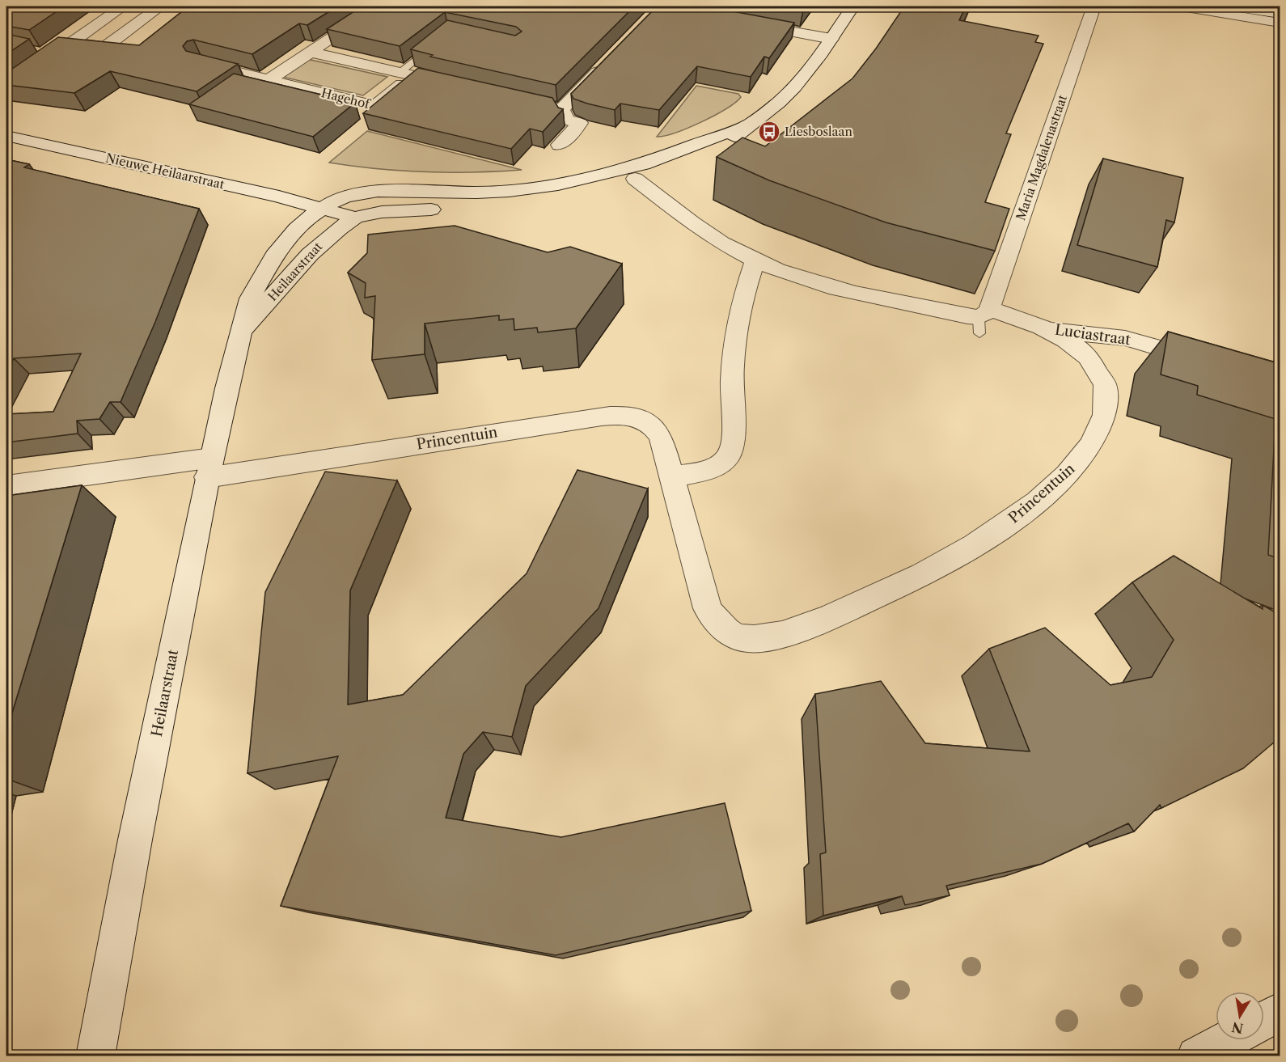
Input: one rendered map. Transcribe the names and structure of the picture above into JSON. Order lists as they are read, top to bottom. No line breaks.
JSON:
{"streets":{"street":["Hagehof","Maria Magdalenastraat","Nieuwe Heilaarstraat","Heilaarstraat","Luciastraat","Princentuin"]},"crossings":[["Maria Magdalenastraat","Princentuin"],["Nieuwe Heilaarstraat","Heilaarstraat"],["Nieuwe Heilaarstraat","Princentuin"],["Heilaarstraat","Princentuin"],["Luciastraat","Princentuin"]],"places":{"bus stop":["Liesboslaan"]},"north":"bottom"}
